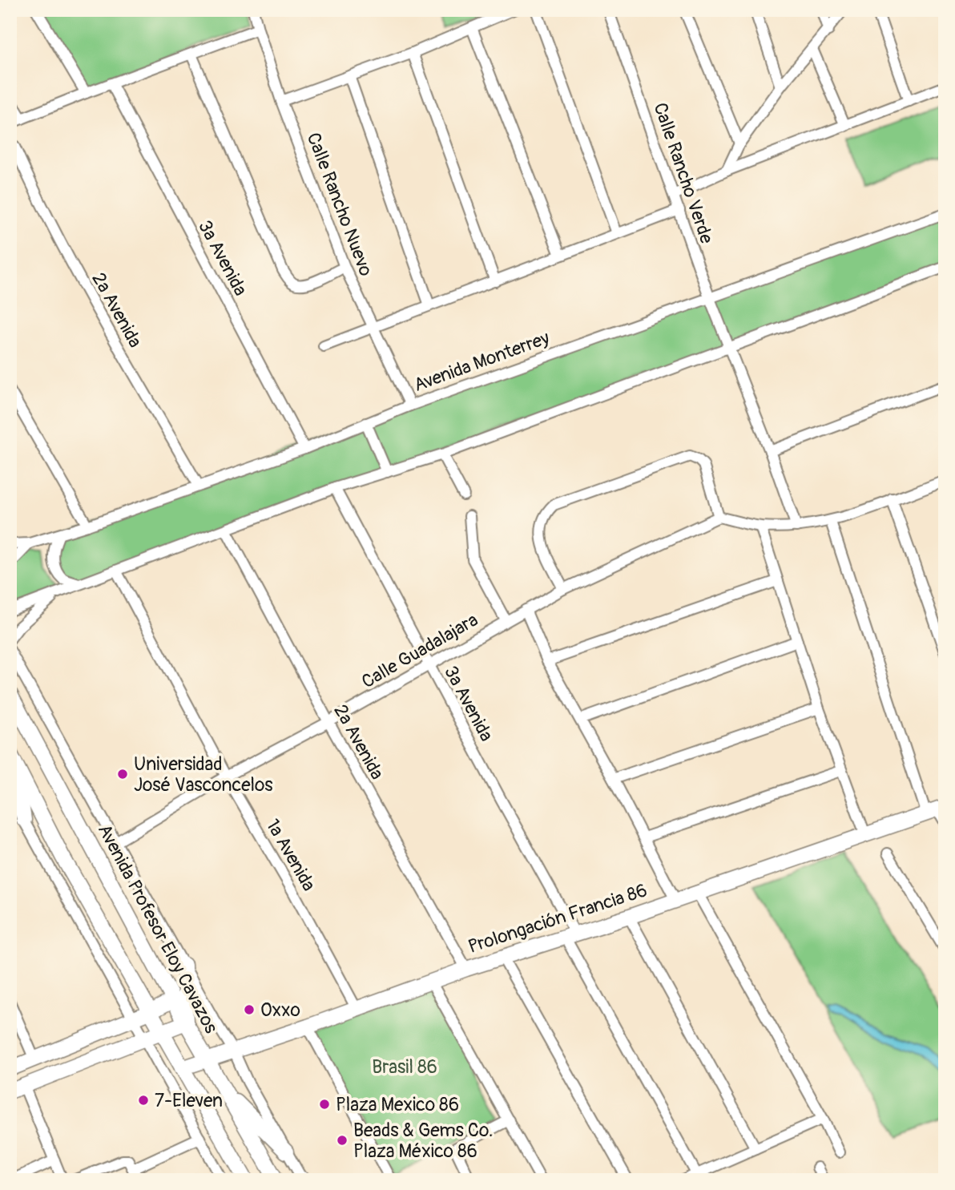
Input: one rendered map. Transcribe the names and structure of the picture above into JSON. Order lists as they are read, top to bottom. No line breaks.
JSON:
{"streets":{"main road":["Prolongación Francia 86","Avenida Profesor Eloy Cavazos"],"street":["Calle Rancho Verde","Calle Rancho Nuevo","3a Avenida","2a Avenida","Avenida Monterrey","Calle Guadalajara","1a Avenida"]},"crossings":[["Calle Rancho Verde","Avenida Monterrey"],["Calle Rancho Nuevo","Avenida Monterrey"],["3a Avenida","Avenida Monterrey"],["3a Avenida","Calle Guadalajara"],["3a Avenida","Prolongación Francia 86"],["2a Avenida","Avenida Monterrey"],["2a Avenida","Calle Guadalajara"],["2a Avenida","Prolongación Francia 86"],["Calle Guadalajara","1a Avenida"],["1a Avenida","Prolongación Francia 86"],["Prolongación Francia 86","Avenida Profesor Eloy Cavazos"]],"parks":["Brasil 86"],"places":["Universidad José Vasconcelos","Oxxo","7-Eleven","Plaza Mexico 86","Beads & Gems Co. Plaza México 86"]}
